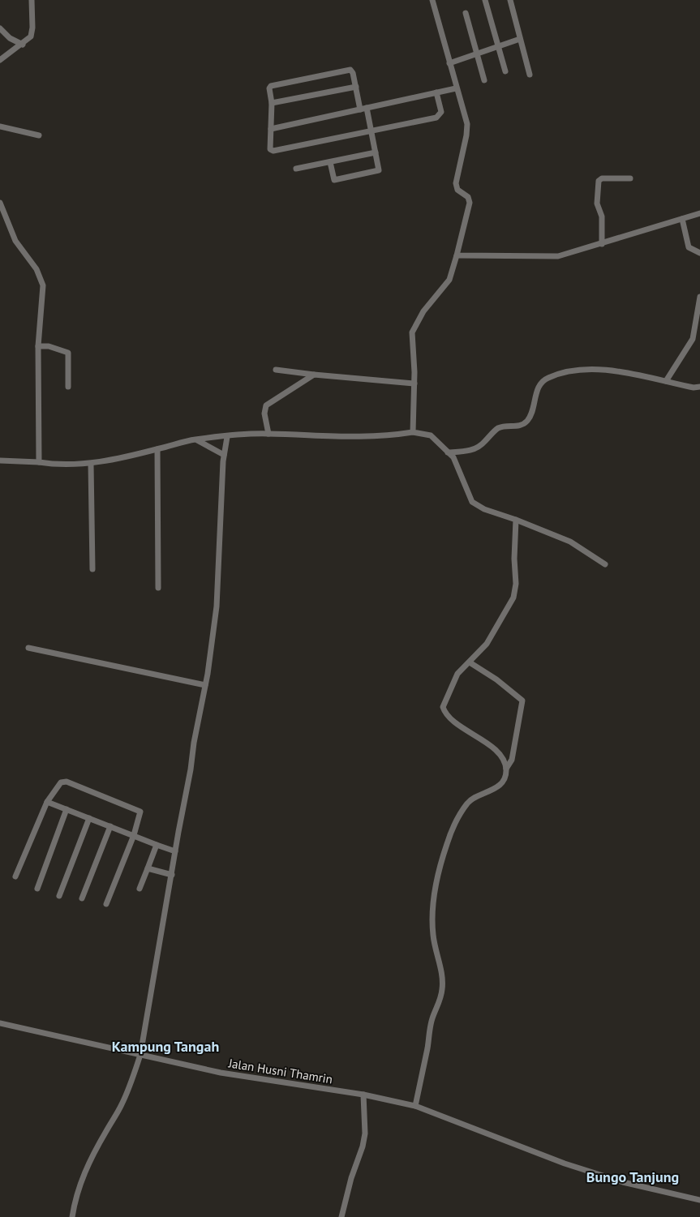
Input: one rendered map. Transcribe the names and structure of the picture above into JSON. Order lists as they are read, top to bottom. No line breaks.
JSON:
{"streets":{"street":["Jalan Husni Thamrin"]},"districts":["Kampung Tangah","Bungo Tanjung"]}
